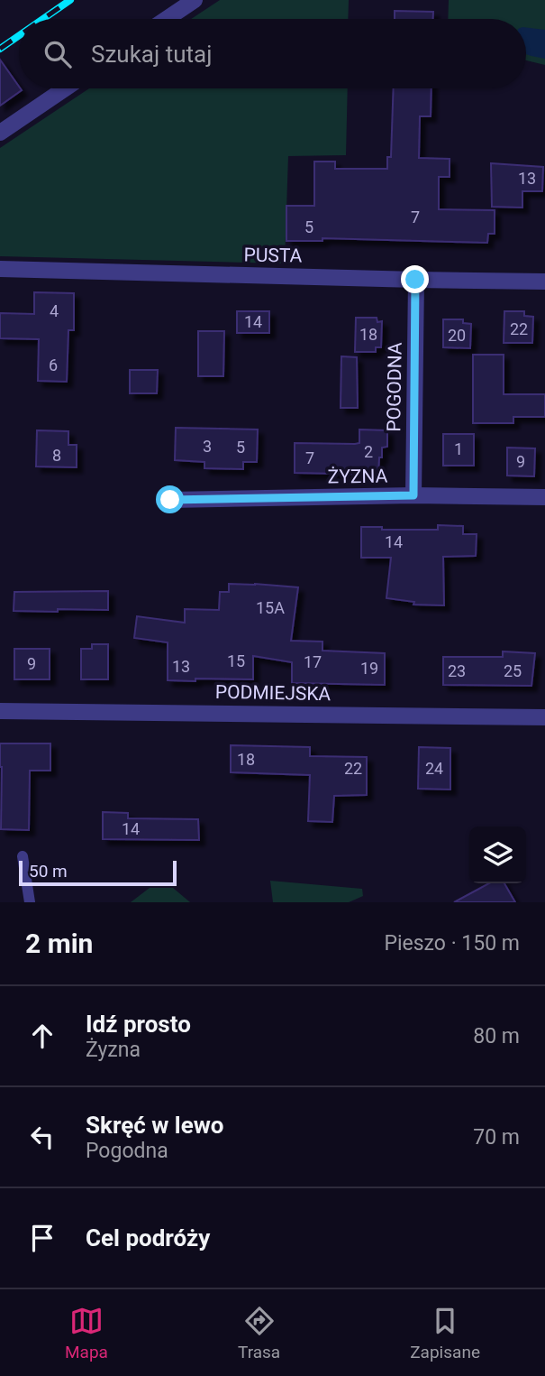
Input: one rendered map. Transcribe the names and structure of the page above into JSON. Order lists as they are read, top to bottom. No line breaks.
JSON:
{"streets":{"street":["PUSTA","POGODNA","ŻYZNA","PODMIEJSKA"]},"crossings":[["PUSTA","POGODNA"],["POGODNA","ŻYZNA"]],"house_numbers":["13","7","5","4","14","22","18","20","6","3","5","1","2","8","7","9","14","15A","15","17","9","13","19","23","25","18","22","24","14"],"scale_bar":"50 m","page":{"search":"Szukaj tutaj","scale":"50 m","heading":["2 min","Pieszo · 150 m"],"list":[["Idź prosto","Żyzna","80 m"],["Skręć w lewo","Pogodna","70 m"],"Cel podróży"],"nav":["Mapa","Trasa","Zapisane"]}}
